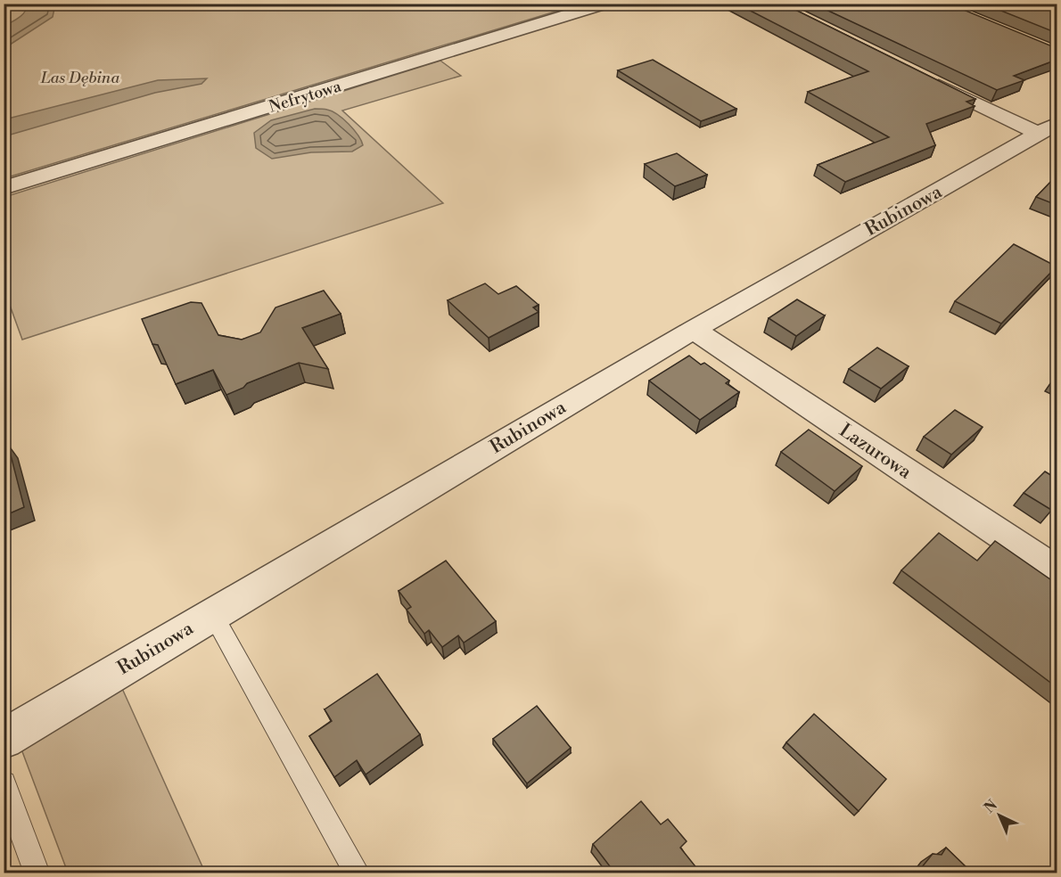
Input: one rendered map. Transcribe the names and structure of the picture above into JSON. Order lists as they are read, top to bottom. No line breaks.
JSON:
{"streets":{"street":["Nefrytowa","Rubinowa","Lazurowa"]},"crossings":[["Rubinowa","Lazurowa"]],"parks":["Las Dębina"],"north":"top left"}
